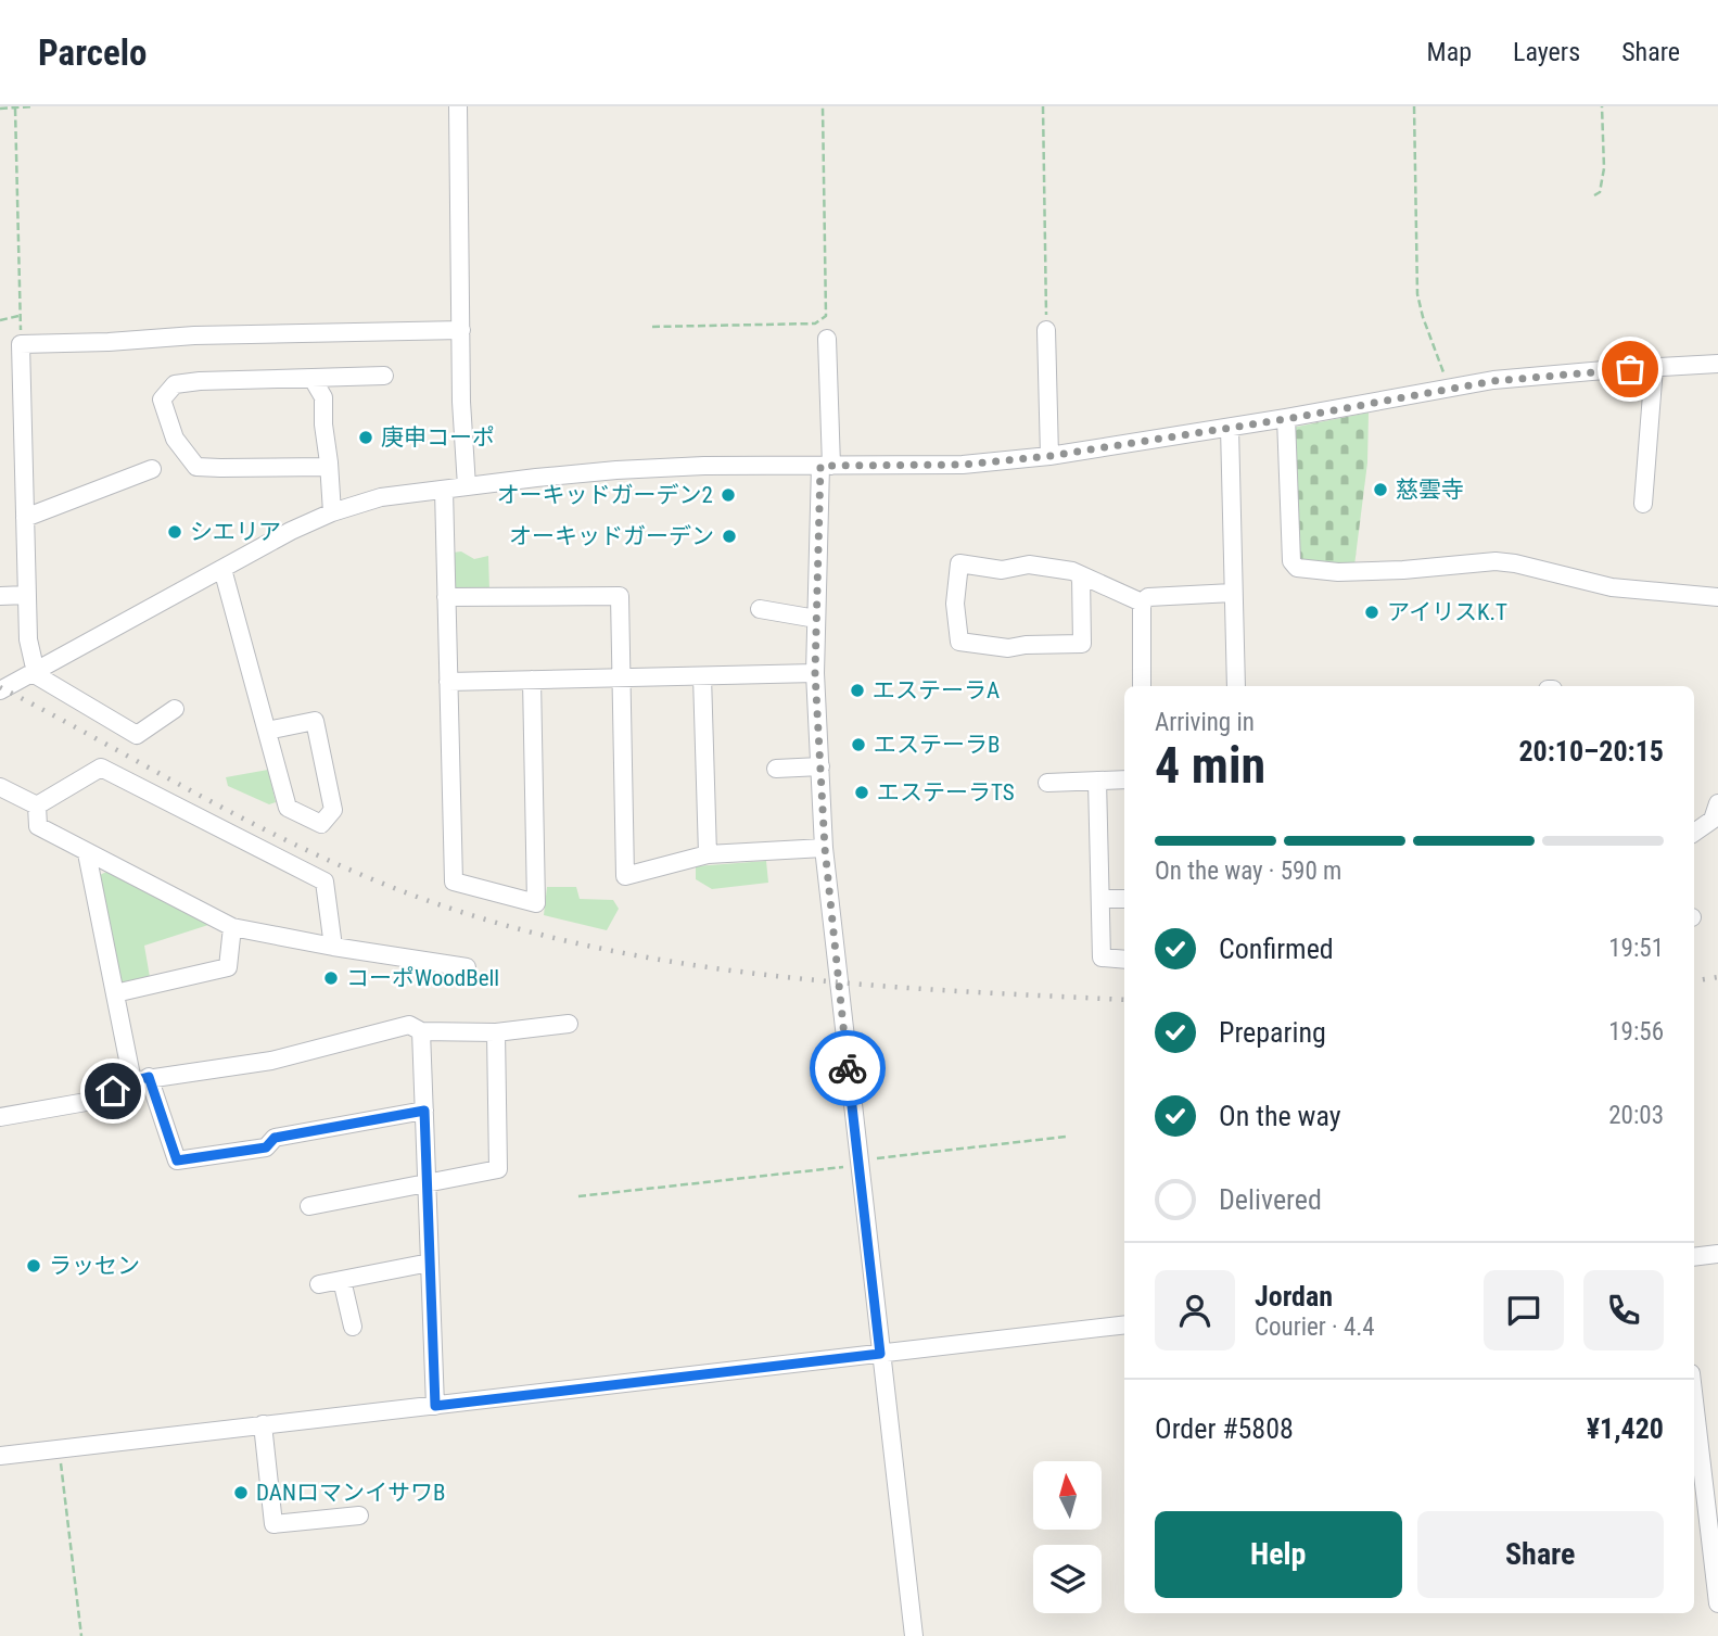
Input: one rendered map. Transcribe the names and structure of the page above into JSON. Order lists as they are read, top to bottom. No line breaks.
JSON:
{"places":["庚申コーポ","慈雲寺","オーキッドガーデン2","シエリア","オーキッドガーデン","アイリスK.T","エステーラA","エステーラB","エステーラTS","コーポWoodBell","ラッセン","DANロマンイサワB"],"north":"top","page":{"header":"Parcelo","nav":["Map","Layers","Share"],"heading":["4 min","Arriving in","20:10–20:15"],"panel":["Jordan","Courier · 4.4","Order #5808","¥1,420"],"bar":"On the way · 590 m","list":[["Confirmed","19:51"],["Preparing","19:56"],["On the way","20:03"],"Delivered"],"buttons":["Help","Share"]}}
